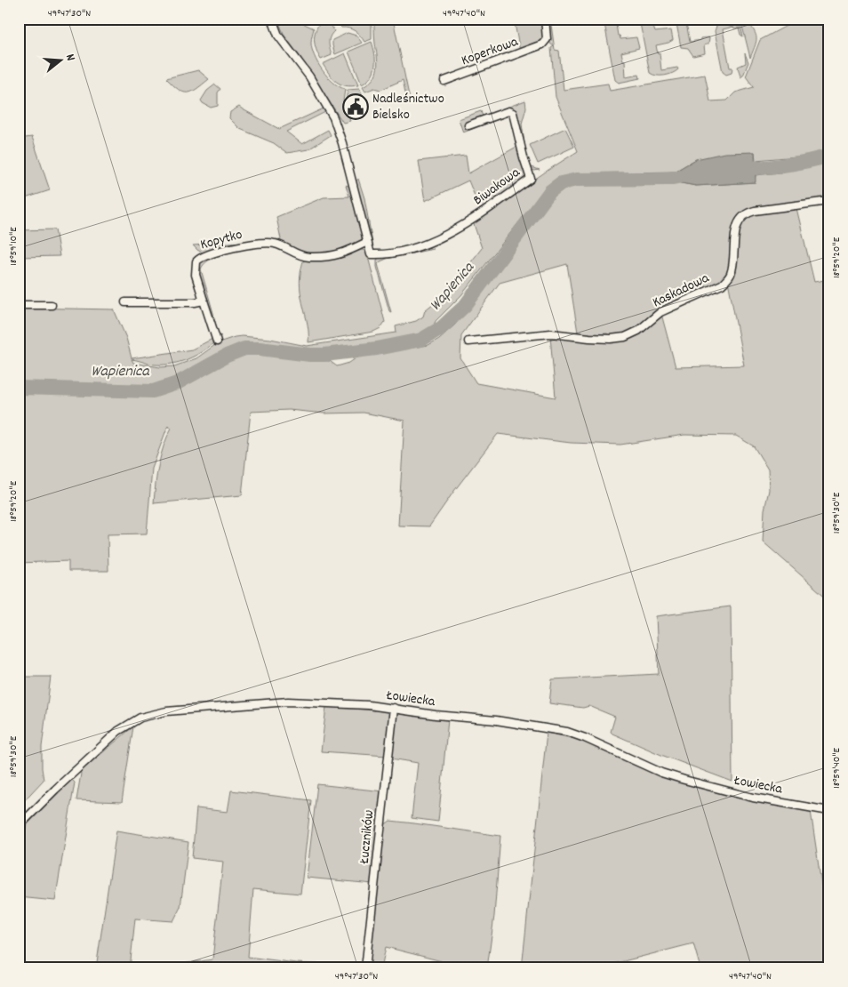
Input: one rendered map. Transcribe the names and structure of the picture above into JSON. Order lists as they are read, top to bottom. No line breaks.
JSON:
{"streets":{"street":["Koperkowa","Biwakowa","Kopytko","Kaskadowa","Łowiecka","Łuczników"]},"crossings":[["Biwakowa","Kopytko"],["Łowiecka","Łuczników"]],"water":["Wapienica"],"places":{"public building":["Nadleśnictwo Bielsko"]},"north":"right","coordinates":["49°47'30\"N","49°47'40\"N","18°59'10\"E","18°59'20\"E","18°59'30\"E","18°59'40\"E"]}
